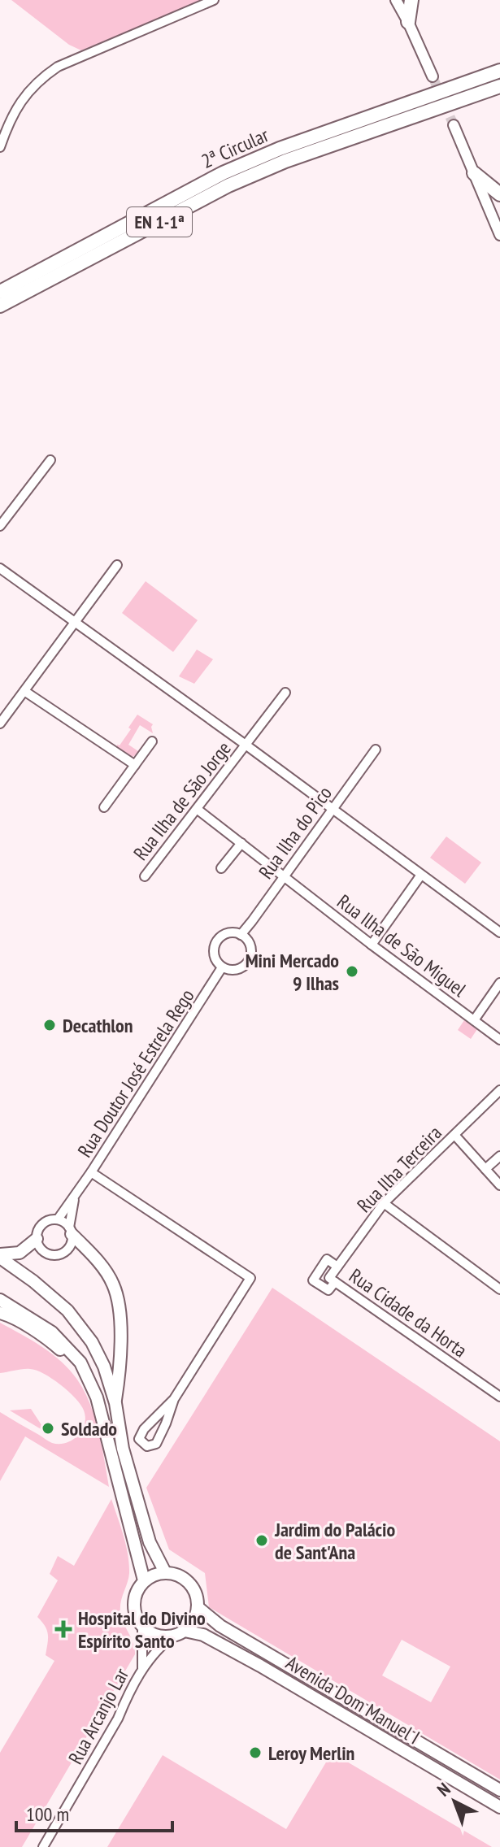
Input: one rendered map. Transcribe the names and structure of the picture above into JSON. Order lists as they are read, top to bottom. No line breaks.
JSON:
{"streets":{"highway":["2ª Circular","EN 1-1ª"],"main road":["Avenida Dom Manuel I"],"street":["Rua Ilha de São Jorge","Rua Ilha do Pico","Rua Ilha de São Miguel","Rua Doutor José Estrela Rego","Rua Ilha Terceira","Rua Cidade da Horta","Rua Arcanjo Lar"]},"crossings":[["Rua Ilha de São Jorge","Rua Ilha de São Miguel"],["Rua Ilha do Pico","Rua Ilha de São Miguel"],["Rua Ilha do Pico","Rua Doutor José Estrela Rego"],["Rua Ilha Terceira","Rua Cidade da Horta"]],"places":{"other":["Mini Mercado 9 Ilhas","Decathlon","Soldado","Jardim do Palácio de Sant'Ana","Leroy Merlin"],"health":["Hospital do Divino Espírito Santo"]},"scale_bar":"100 m","north":"top left"}
